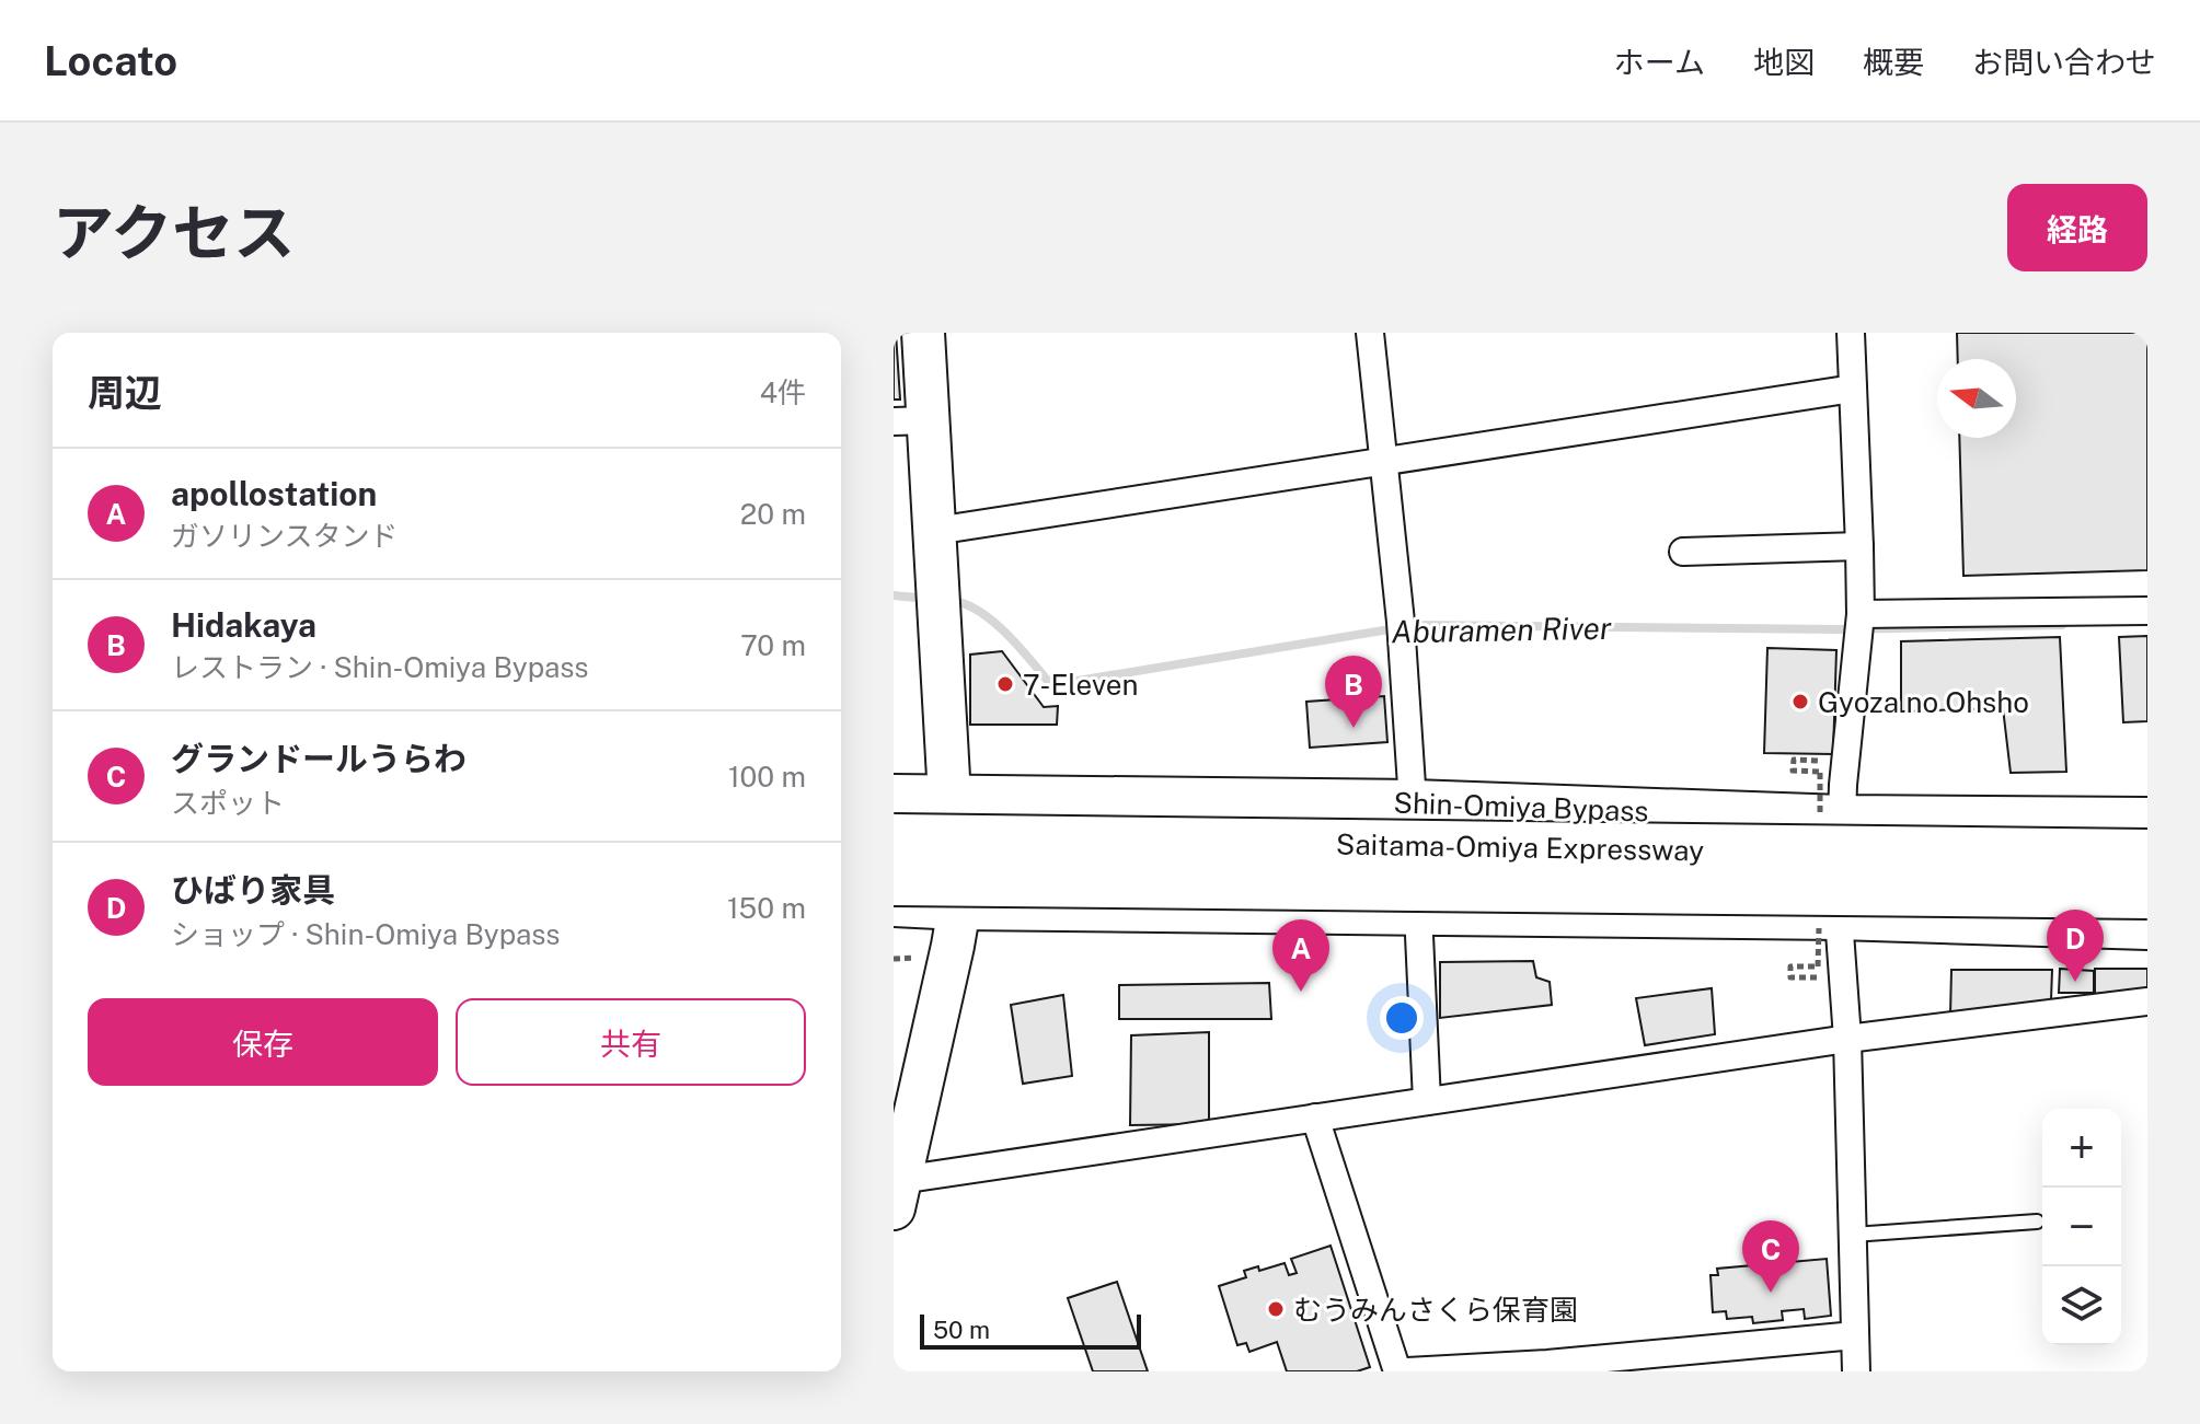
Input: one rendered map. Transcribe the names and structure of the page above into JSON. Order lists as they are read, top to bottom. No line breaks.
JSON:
{"streets":{"highway":["Shin-Omiya Bypass","Saitama-Omiya Expressway"]},"water":["Aburamen River"],"places":["7-Eleven","Gyoza no Ohsho","むうみんさくら保育園"],"scale_bar":"50 m","north":"left","page":{"header":"Locato","nav":["ホーム","地図","概要","お問い合わせ"],"title":"アクセス","buttons":["経路",["保存","共有"]],"heading":["周辺","4件"],"list":[{"mark":"A","name":"apollostation","note":"ガソリンスタンド","value":"20 m"},{"mark":"B","name":"Hidakaya","note":"レストラン · Shin-Omiya Bypass","value":"70 m"},{"mark":"C","name":"グランドールうらわ","note":"スポット","value":"100 m"},{"mark":"D","name":"ひばり家具","note":"ショップ · Shin-Omiya Bypass","value":"150 m"}],"pins":["B","D","A","C"],"map_buttons":["+","−"],"scale":"50 m"}}
